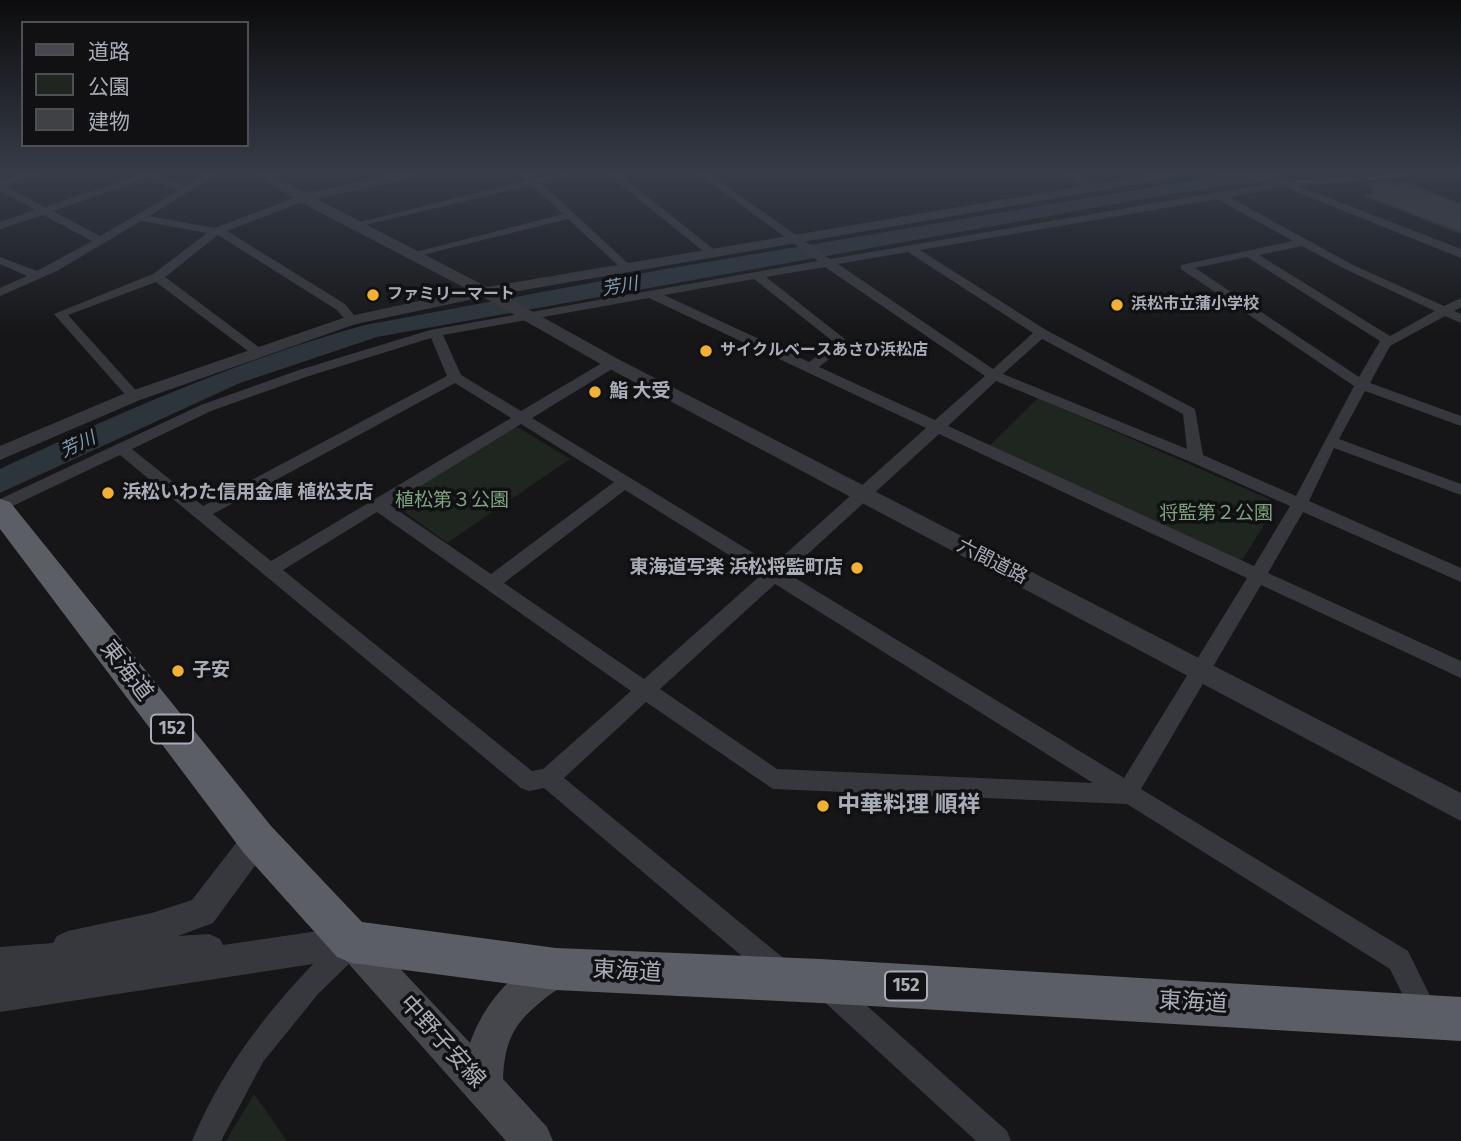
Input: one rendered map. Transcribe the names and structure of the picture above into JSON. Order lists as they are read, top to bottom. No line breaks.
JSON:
{"streets":{"highway":["東海道","152"],"main road":["中野子安線"],"street":["六間道路"]},"crossings":[["東海道","中野子安線"]],"water":["芳川"],"parks":["植松第３公園","将監第２公園"],"places":["ファミリーマート","浜松市立蒲小学校","サイクルベースあさひ浜松店","鮨 大受","浜松いわた信用金庫 植松支店","東海道写楽 浜松将監町店","子安","中華料理 順祥"],"legend":["道路","公園","建物"]}
